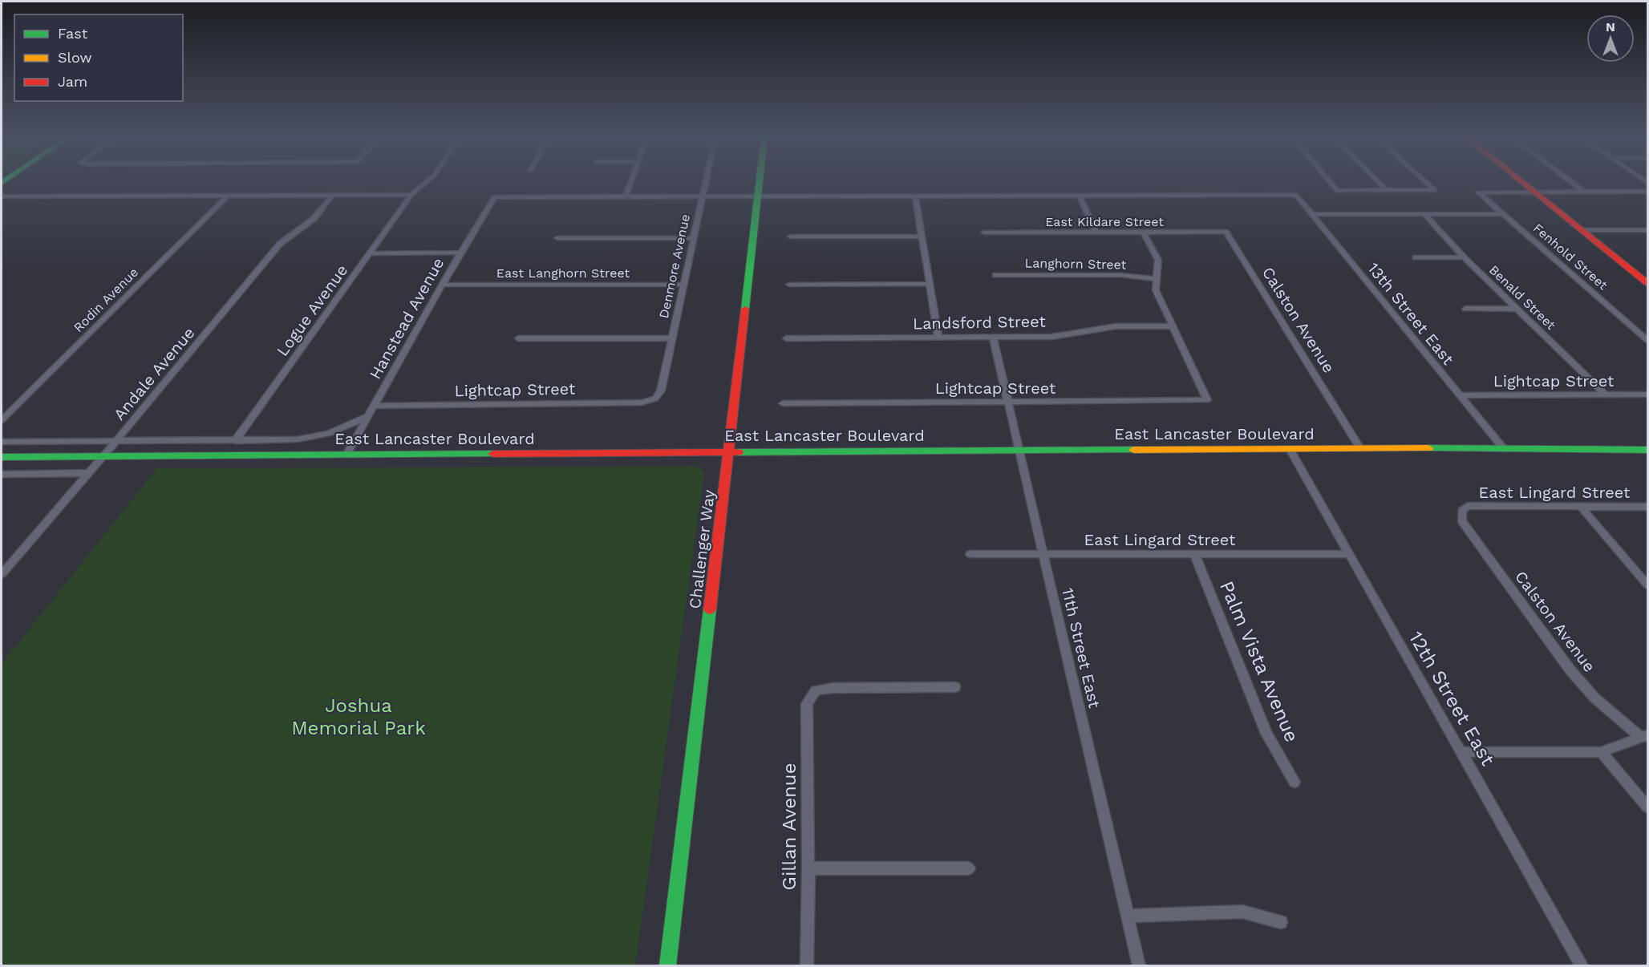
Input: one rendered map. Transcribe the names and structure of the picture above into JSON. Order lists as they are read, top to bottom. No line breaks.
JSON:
{"streets":{"main road":["East Lancaster Boulevard","Challenger Way"],"street":["East Kildare Street","Fenhold Street","Langhorn Street","Denmore Avenue","East Langhorn Street","Benald Street","Rodin Avenue","Logue Avenue","13th Street East","Hanstead Avenue","Calston Avenue","Landsford Street","Andale Avenue","Lightcap Street","East Lingard Street","11th Street East","Palm Vista Avenue","12th Street East","Gillan Avenue"]},"crossings":[["East Kildare Street","Calston Avenue"],["Denmore Avenue","East Langhorn Street"],["Denmore Avenue","Lightcap Street"],["East Langhorn Street","Hanstead Avenue"],["Benald Street","Lightcap Street"],["Logue Avenue","East Lancaster Boulevard"],["13th Street East","Lightcap Street"],["13th Street East","East Lancaster Boulevard"],["Hanstead Avenue","Lightcap Street"],["Hanstead Avenue","East Lancaster Boulevard"],["Calston Avenue","East Lancaster Boulevard"],["Calston Avenue","East Lingard Street"],["Landsford Street","Lightcap Street"],["Landsford Street","11th Street East"],["Andale Avenue","East Lancaster Boulevard"],["Lightcap Street","11th Street East"],["East Lancaster Boulevard","Challenger Way"],["East Lancaster Boulevard","11th Street East"],["East Lancaster Boulevard","12th Street East"],["East Lingard Street","11th Street East"],["East Lingard Street","Palm Vista Avenue"],["East Lingard Street","12th Street East"]],"parks":["Joshua Memorial Park"],"legend":["Fast","Slow","Jam"],"north":"top"}
